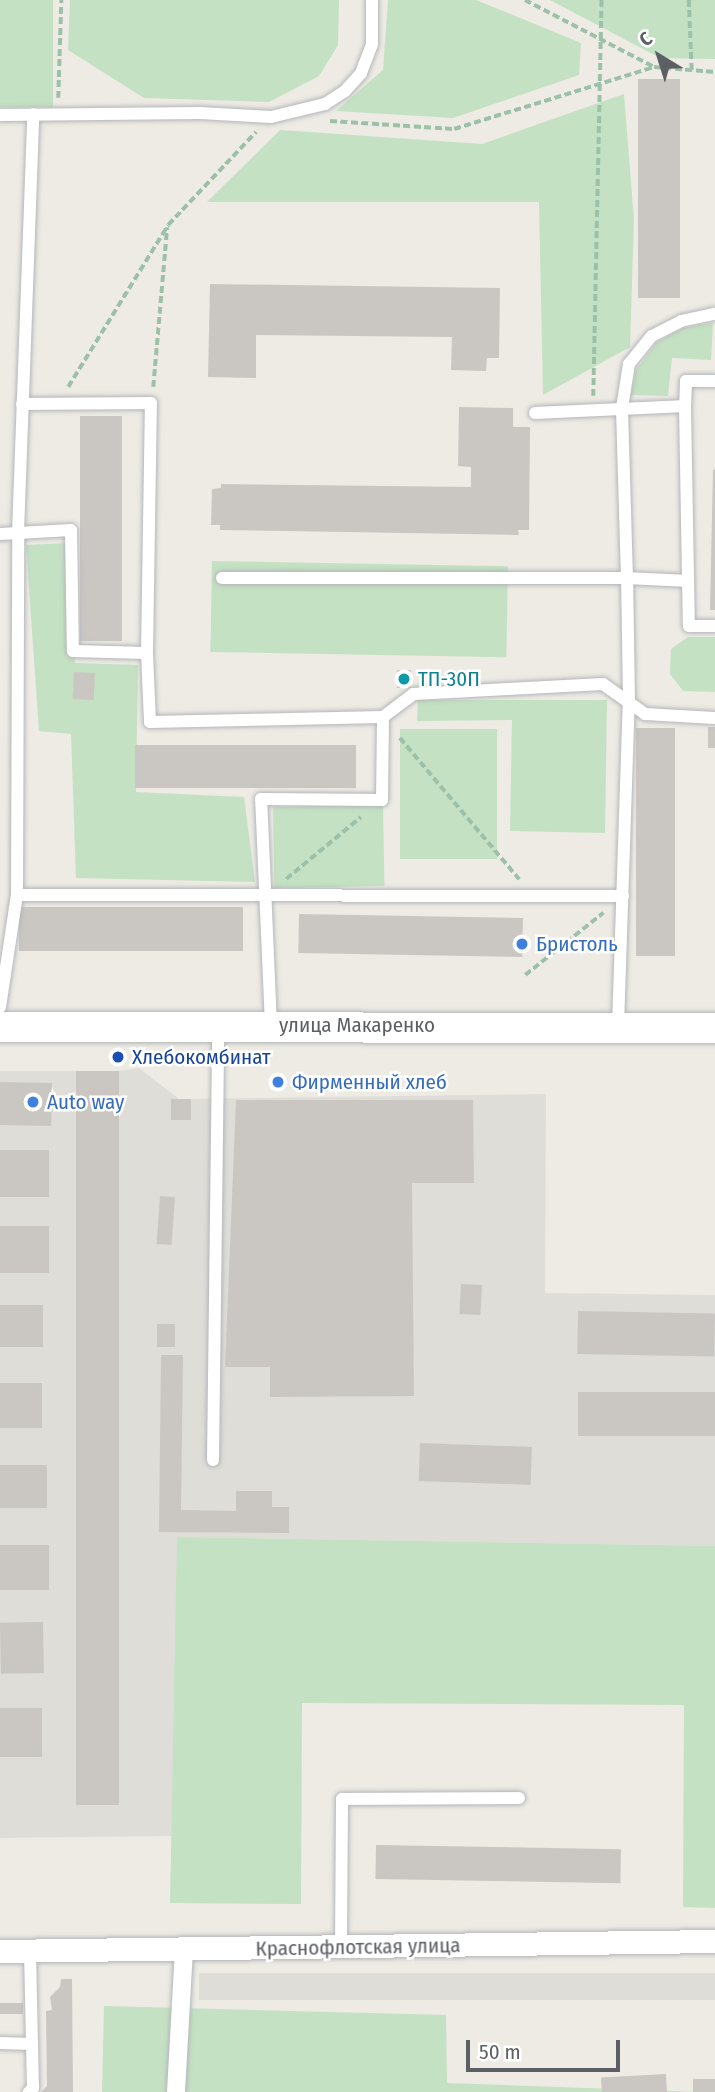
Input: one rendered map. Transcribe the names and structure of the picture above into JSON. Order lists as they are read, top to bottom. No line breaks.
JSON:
{"streets":{"street":["улица Макаренко","Краснофлотская улица"]},"places":["ТП-30П","Бристоль","Хлебокомбинат","Фирменный хлеб","Auto way"],"scale_bar":"50 m","north":"top left"}
